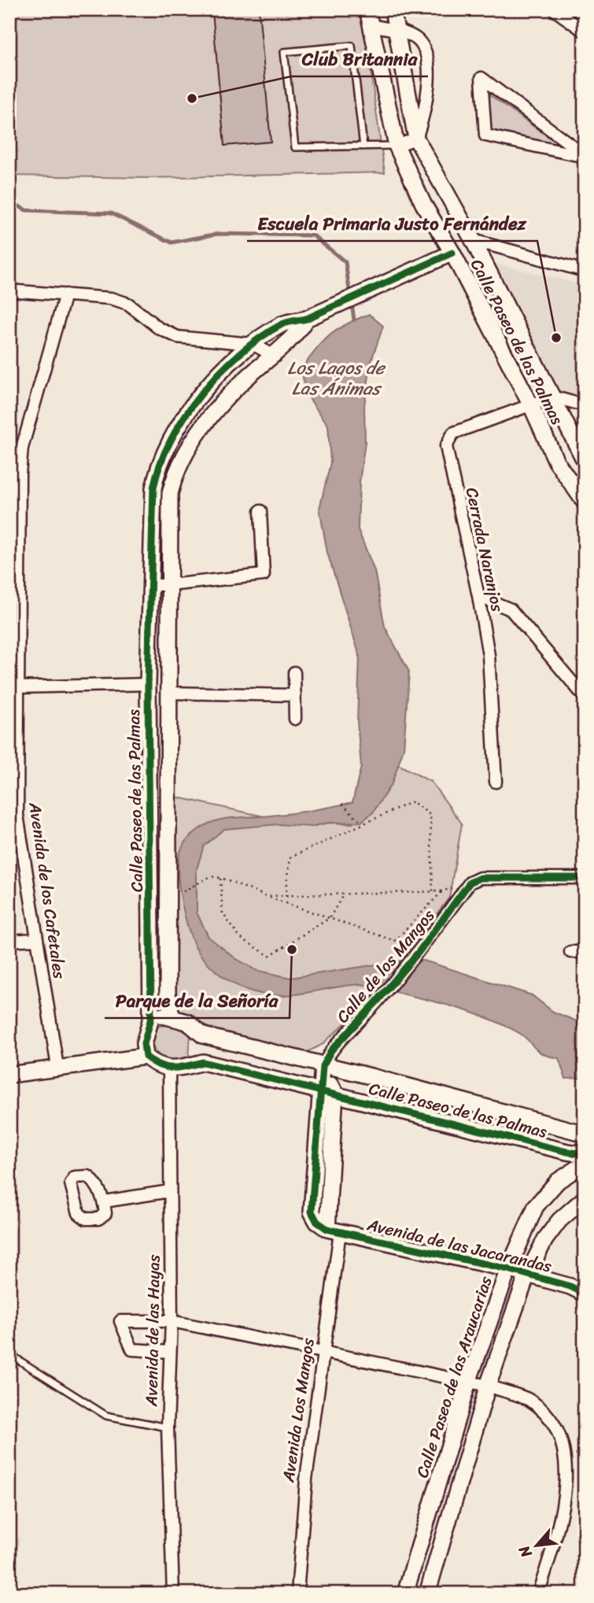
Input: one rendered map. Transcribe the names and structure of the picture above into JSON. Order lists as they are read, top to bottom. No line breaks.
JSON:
{"streets":{"street":["Calle Paseo de las Palmas","Cerrada Naranjos","Avenida de los Cafetales","Calle de los Mangos","Avenida de las Jacarandas","Avenida de las Hayas","Calle Paseo de las Araucarias","Avenida Los Mangos"]},"crossings":[["Calle Paseo de las Palmas","Cerrada Naranjos"],["Calle Paseo de las Palmas","Calle de los Mangos"],["Calle Paseo de las Palmas","Avenida de las Hayas"],["Calle Paseo de las Palmas","Avenida Los Mangos"],["Calle de los Mangos","Avenida Los Mangos"],["Avenida de las Jacarandas","Calle Paseo de las Araucarias"],["Avenida de las Jacarandas","Avenida Los Mangos"]],"water":["Los Lagos de Las Ánimas"],"places":["Club Britannia","Escuela Primaria Justo Fernández","Parque de la Señoría"],"north":"bottom left"}
